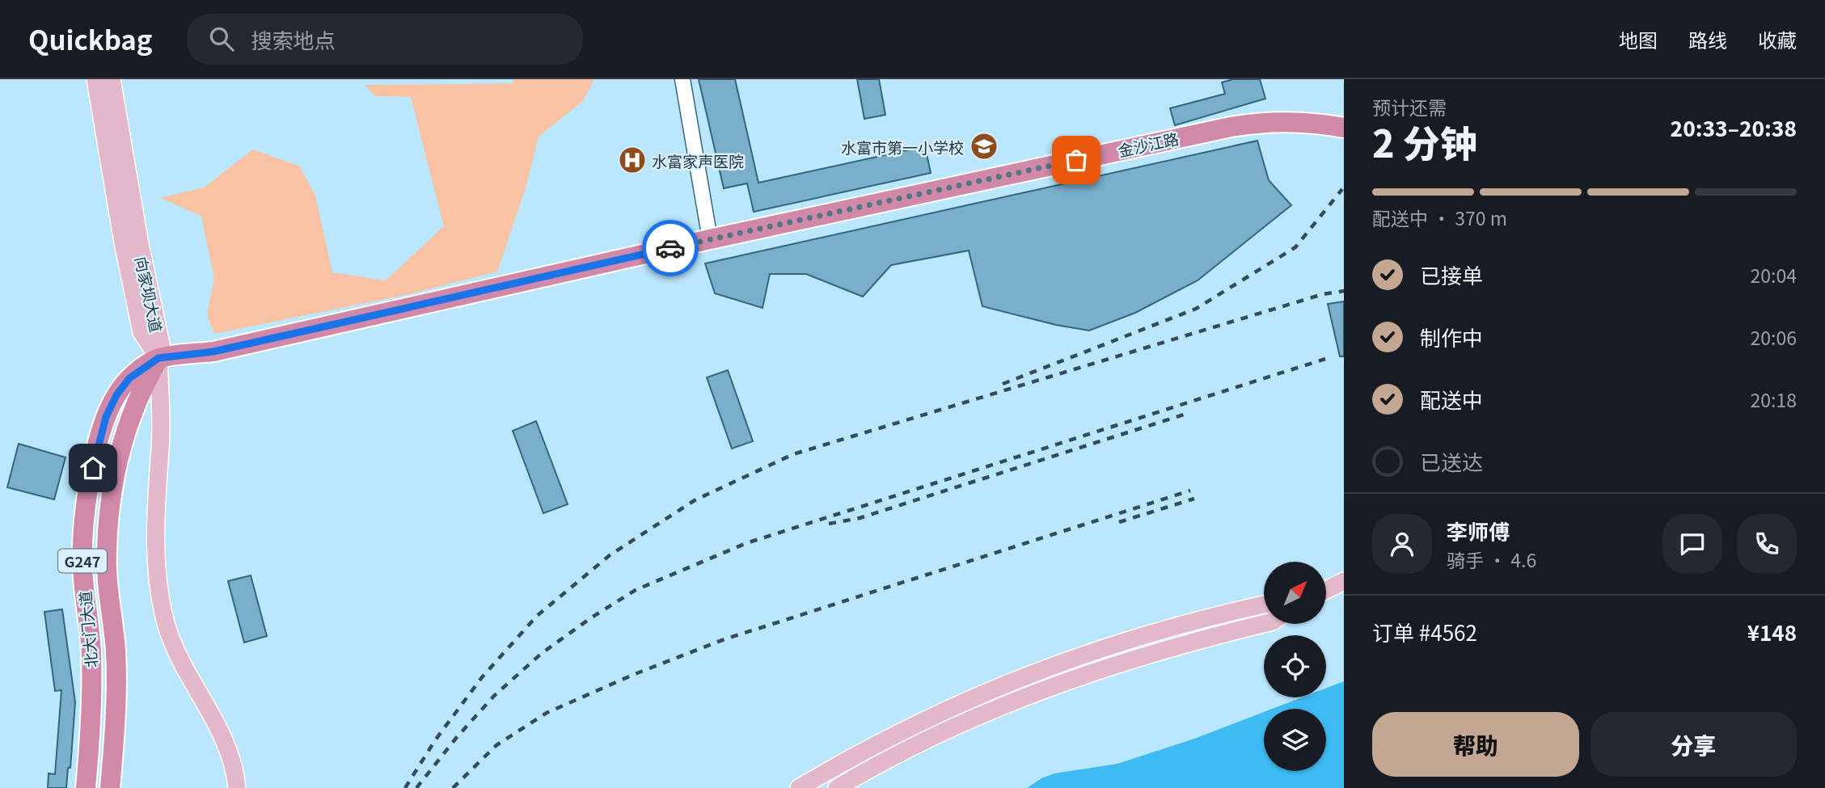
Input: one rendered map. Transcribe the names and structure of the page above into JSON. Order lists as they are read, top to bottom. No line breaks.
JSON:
{"streets":{"highway":["金沙江路","G247","北大门大道"],"main road":["向家坝大道"]},"crossings":[["金沙江路","向家坝大道"],["金沙江路","北大门大道"],["向家坝大道","北大门大道"]],"places":{"school or university":["水富市第一小学校"],"hospital":["水富家声医院"]},"north":"top right","page":{"header":"Quickbag","search":"搜索地点","nav":["地图","路线","收藏"],"heading":["2 分钟","预计还需","20:33–20:38"],"panel":["李师傅","骑手 · 4.6","订单 #4562","¥148"],"bar":"配送中 · 370 m","list":[["已接单","20:04"],["制作中","20:06"],["配送中","20:18"],"已送达"],"buttons":["帮助","分享"]}}
